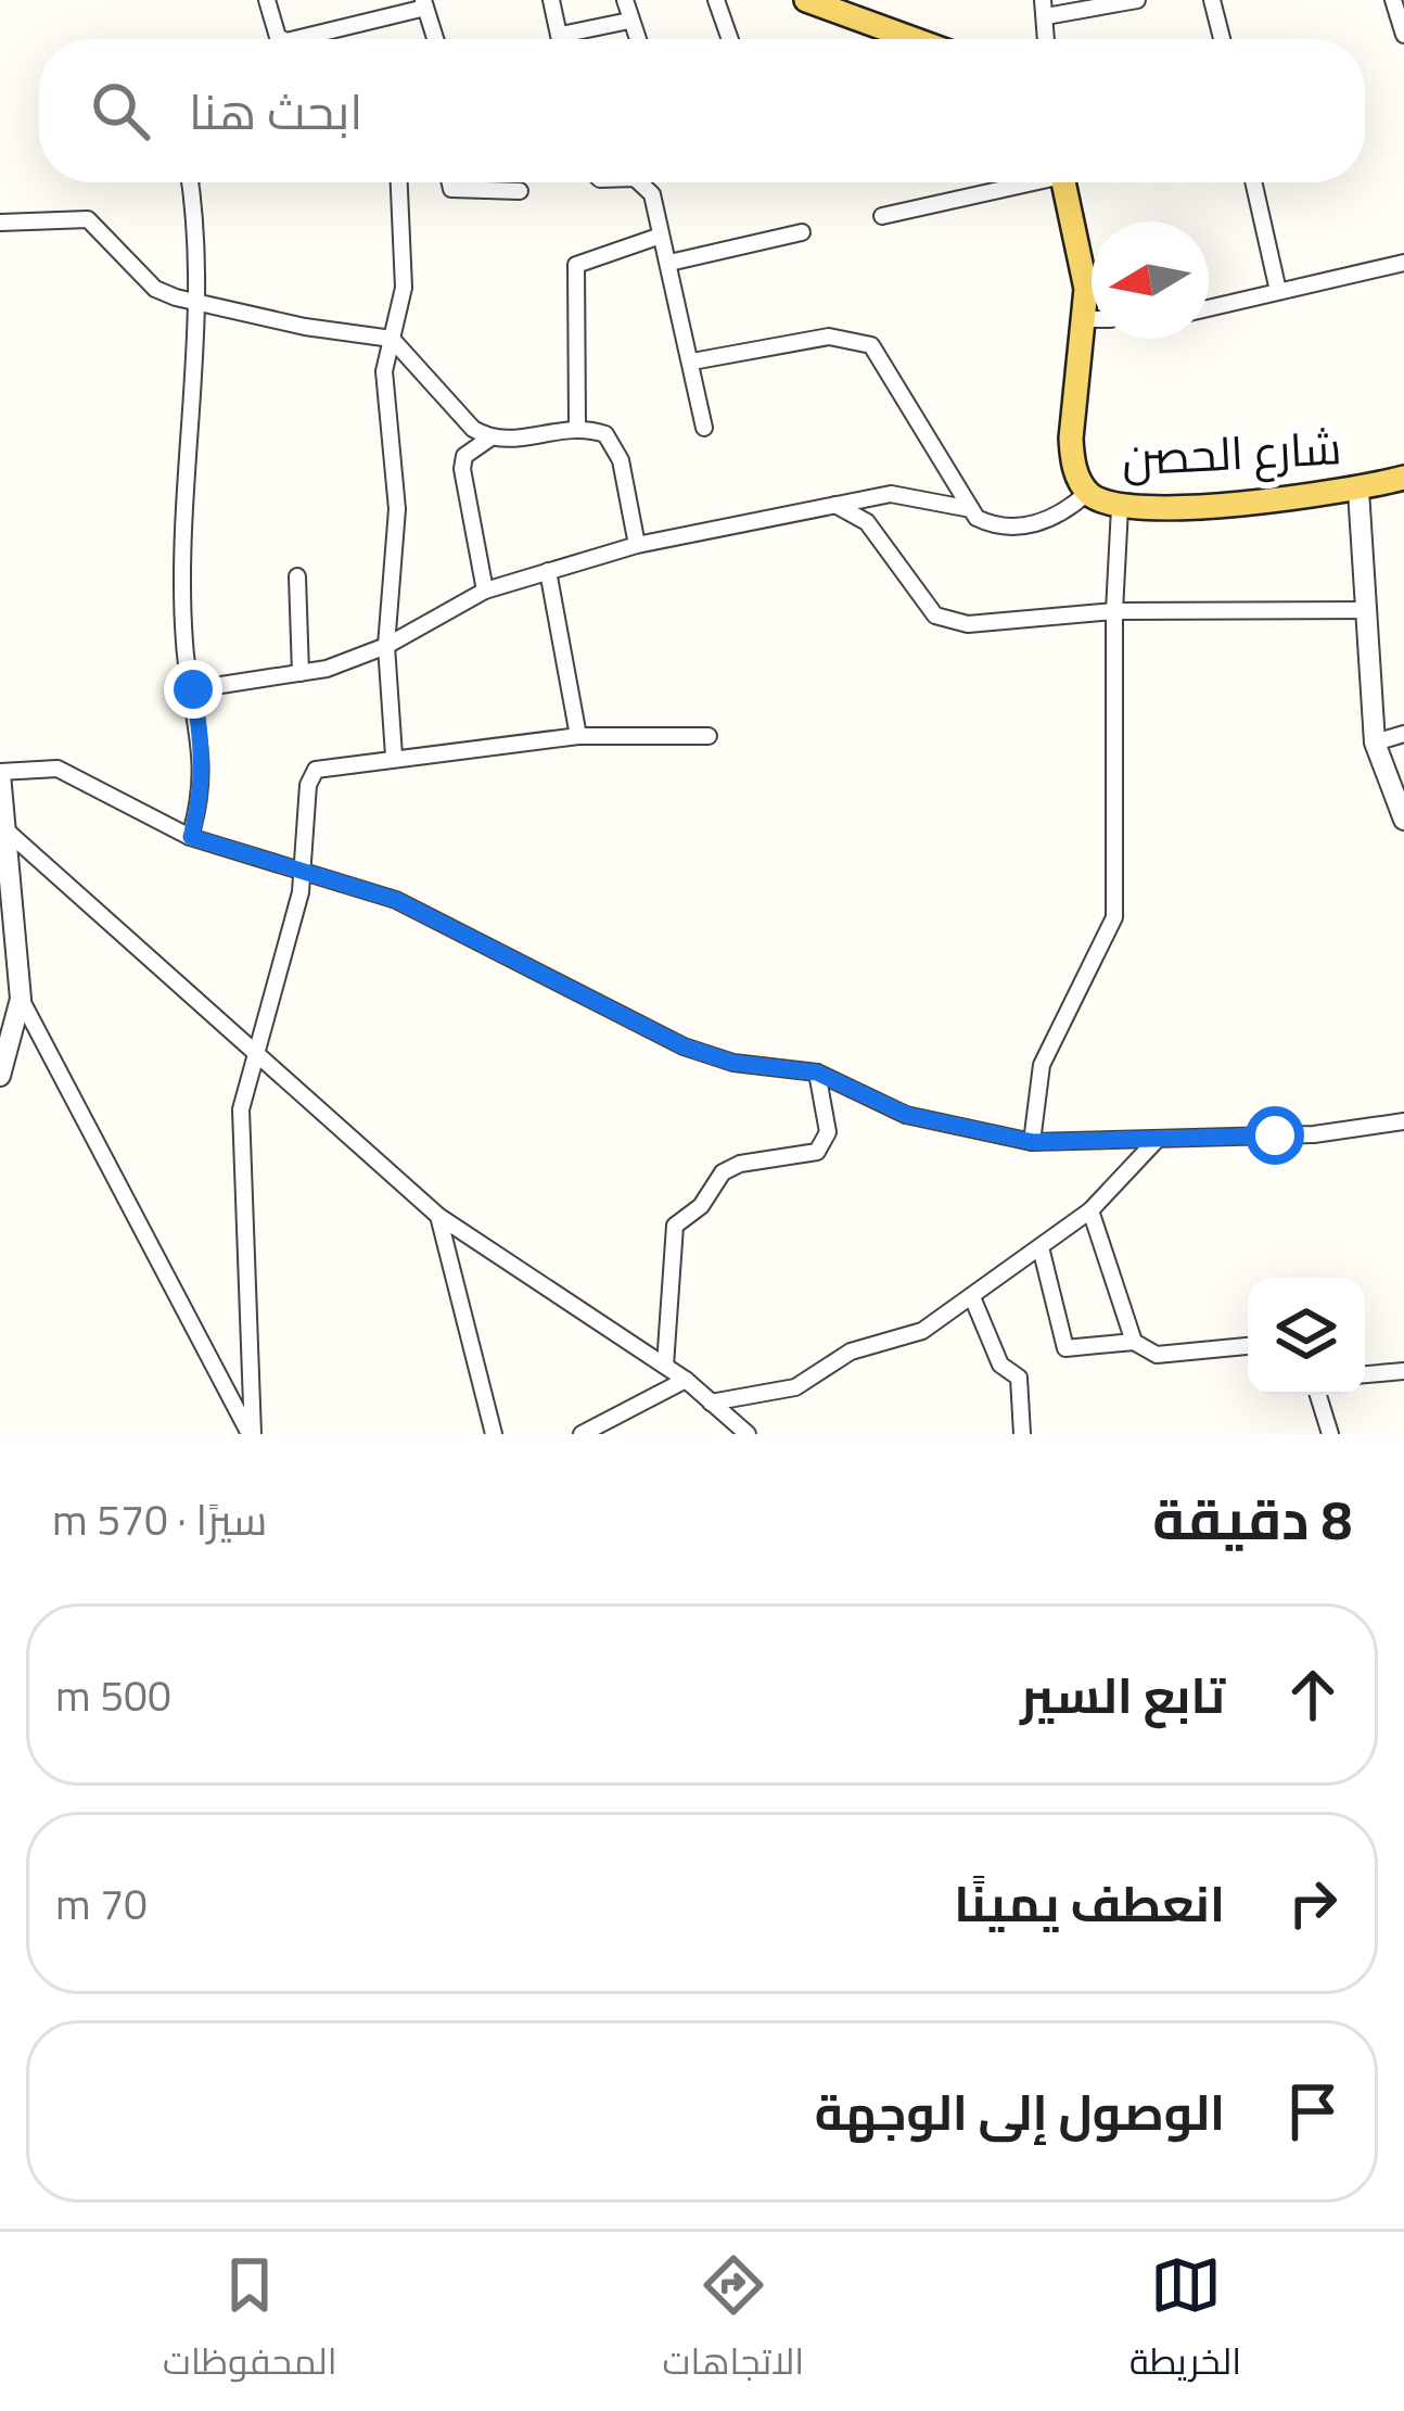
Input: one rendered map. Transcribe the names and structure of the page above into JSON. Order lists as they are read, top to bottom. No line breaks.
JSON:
{"streets":{"main road":["شارع الحصن"]},"north":"left","page":{"search":"ابحث هنا","heading":["8 دقيقة","سيرًا · 570 m"],"list":[["تابع السير","500 m"],["انعطف يمينًا","70 m"],"الوصول إلى الوجهة"],"nav":["الخريطة","الاتجاهات","المحفوظات"]}}
